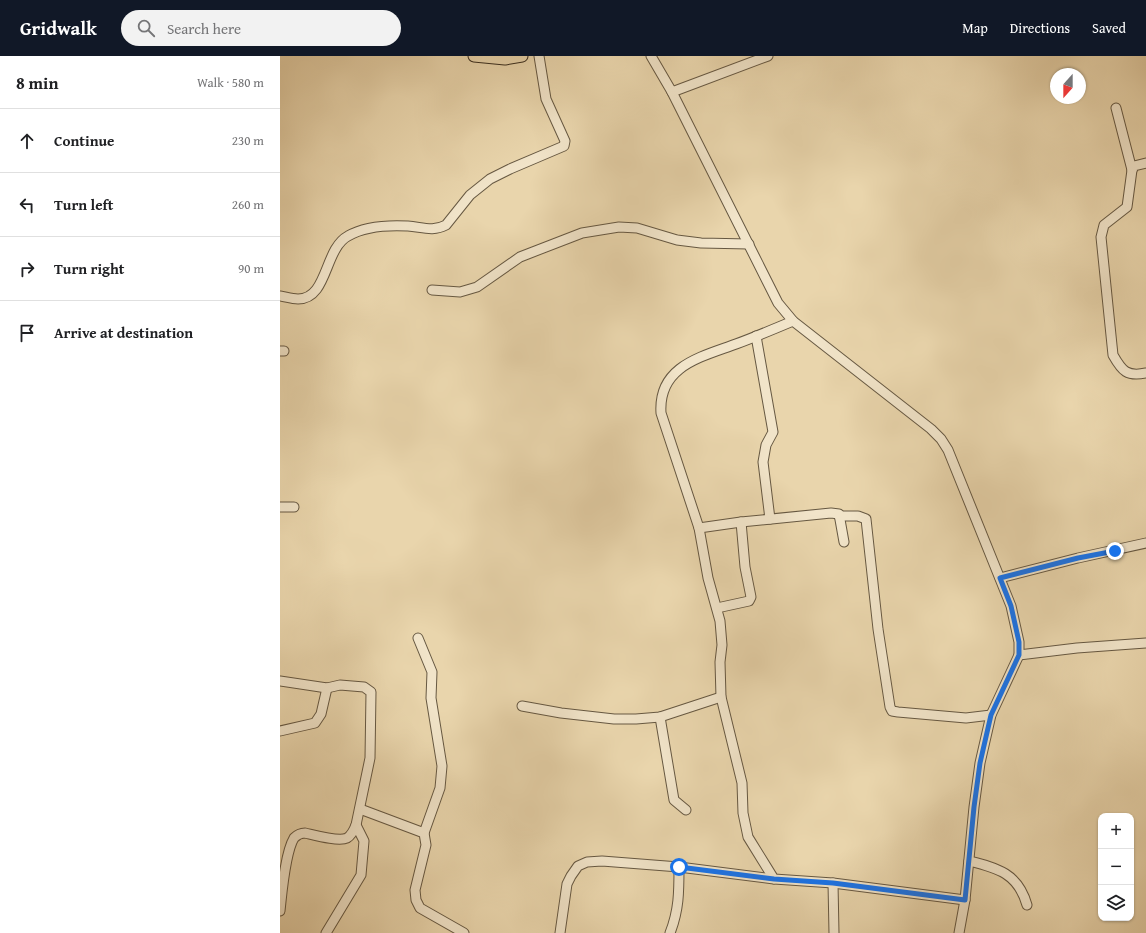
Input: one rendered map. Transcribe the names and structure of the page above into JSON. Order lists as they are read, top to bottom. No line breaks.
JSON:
{"north":"bottom","page":{"header":"Gridwalk","search":"Search here","nav":["Map","Directions","Saved"],"heading":["8 min","Walk · 580 m"],"list":[["Continue","230 m"],["Turn left","260 m"],["Turn right","90 m"],"Arrive at destination"],"map_buttons":["+","−"]}}
